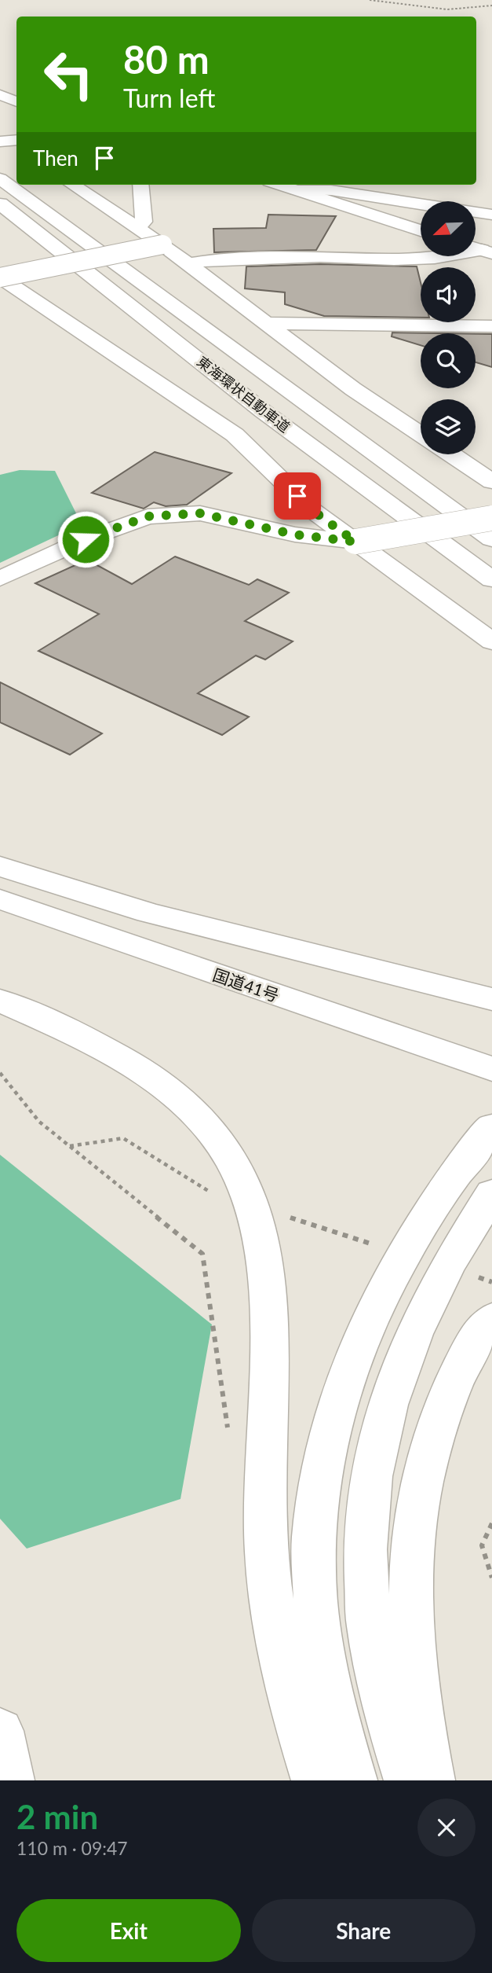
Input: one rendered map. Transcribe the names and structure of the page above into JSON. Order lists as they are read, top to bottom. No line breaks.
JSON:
{"streets":{"main road":["東海環状自動車道","国道41号"]},"north":"bottom left","page":{"turn":["80 m","Turn left"],"then":"Then","heading":["2 min","110 m · 09:47"],"buttons":["Exit","Share"]}}
